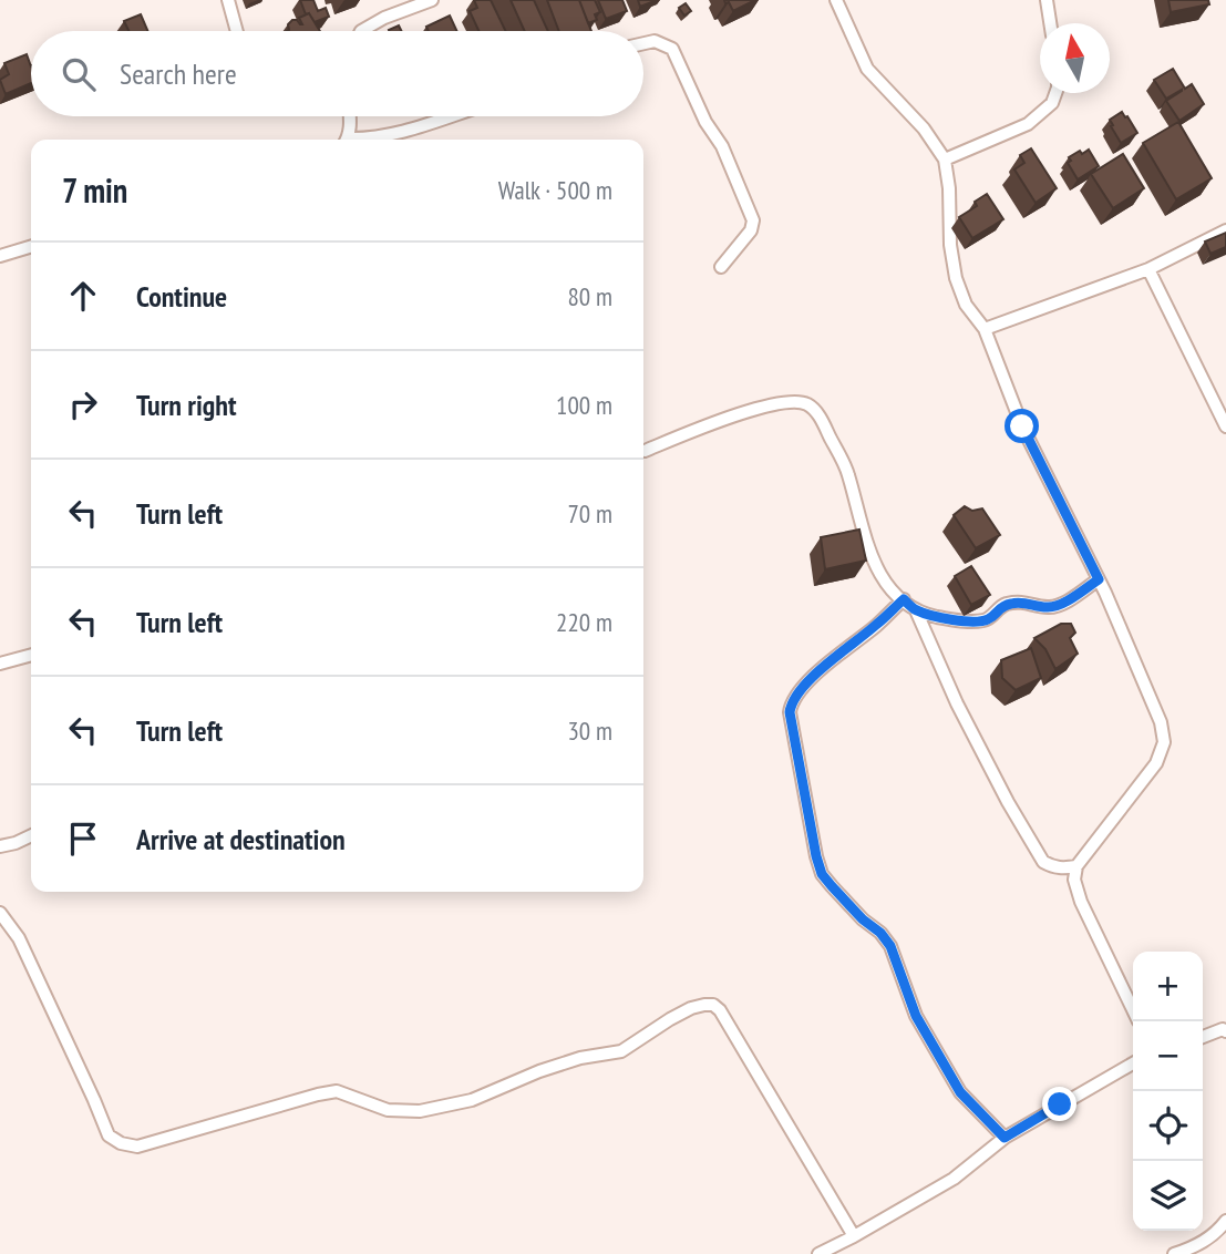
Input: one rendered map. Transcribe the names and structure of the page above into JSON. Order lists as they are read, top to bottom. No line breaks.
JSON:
{"north":"top","page":{"search":"Search here","heading":["7 min","Walk · 500 m"],"list":[["Continue","80 m"],["Turn right","100 m"],["Turn left","70 m"],["Turn left","220 m"],["Turn left","30 m"],"Arrive at destination"],"map_buttons":["+","−"]}}
